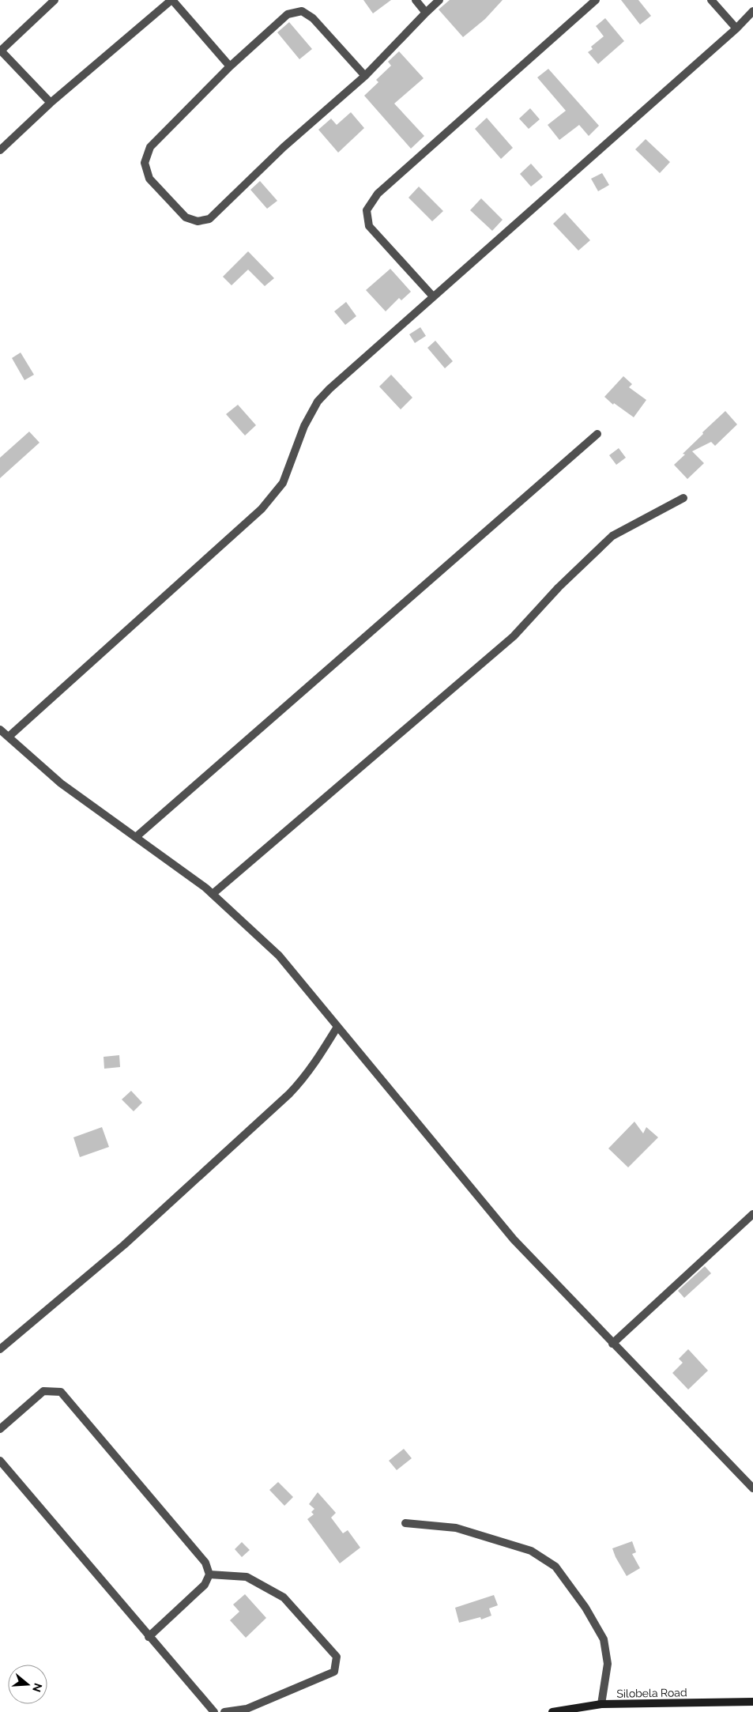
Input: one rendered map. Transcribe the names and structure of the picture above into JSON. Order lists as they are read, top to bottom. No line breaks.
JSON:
{"streets":{"street":["Silobela Road"]},"north":"right"}
